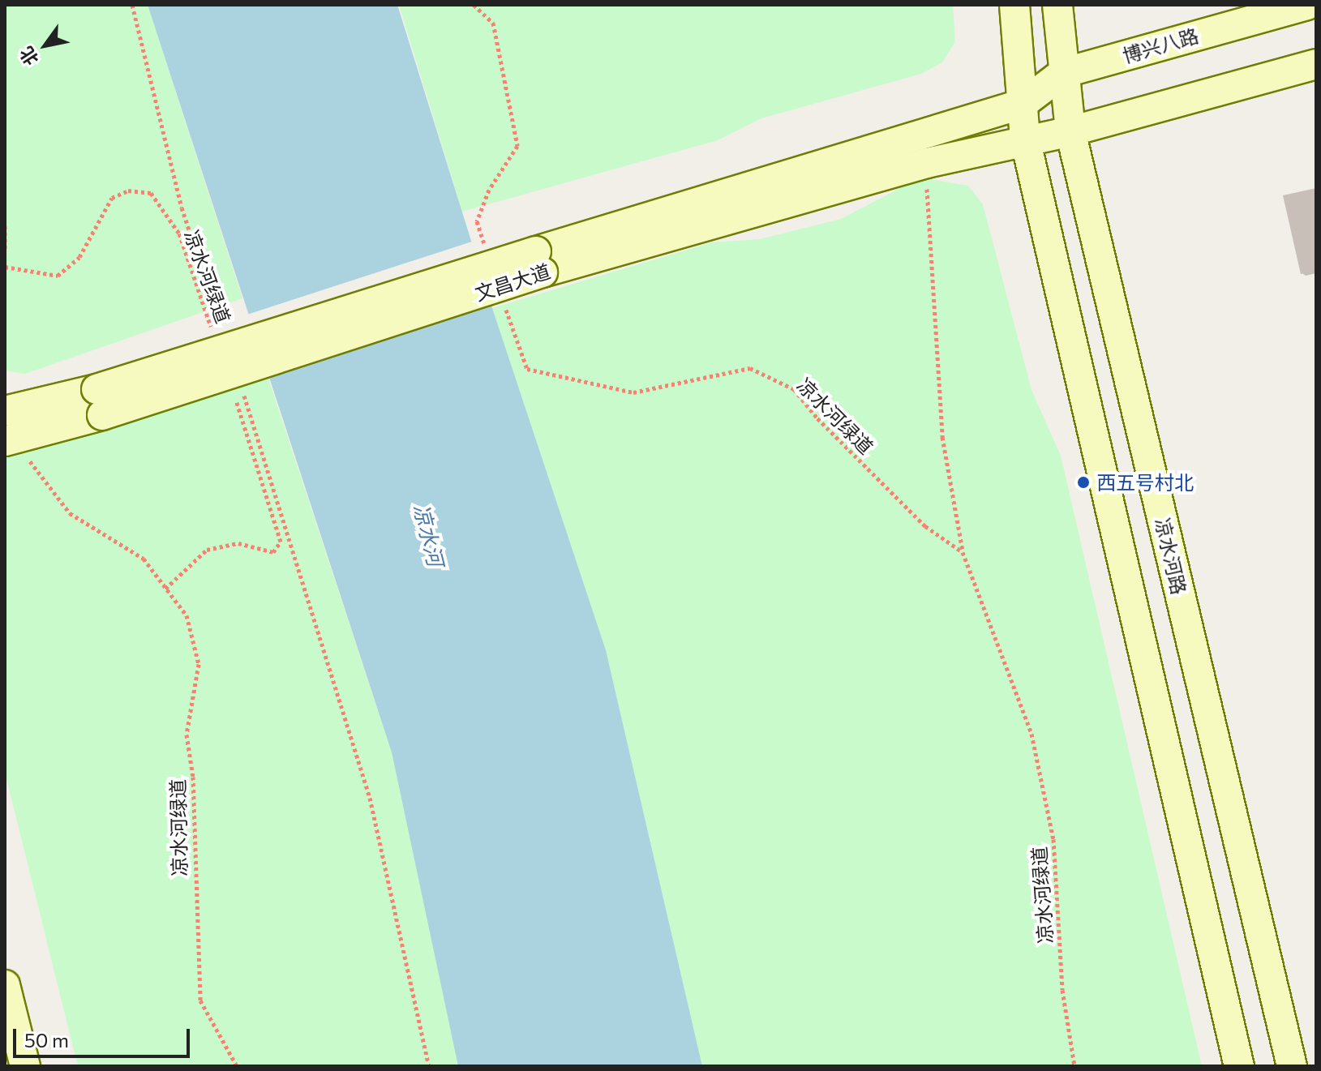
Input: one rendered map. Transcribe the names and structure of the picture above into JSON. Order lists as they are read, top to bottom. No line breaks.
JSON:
{"streets":{"main road":["博兴八路","文昌大道","凉水河路"],"path":["凉水河绿道"]},"crossings":[["博兴八路","文昌大道"],["博兴八路","凉水河路"],["凉水河绿道","文昌大道"]],"water":["凉水河"],"places":["西五号村北"],"scale_bar":"50 m","north":"bottom left"}
